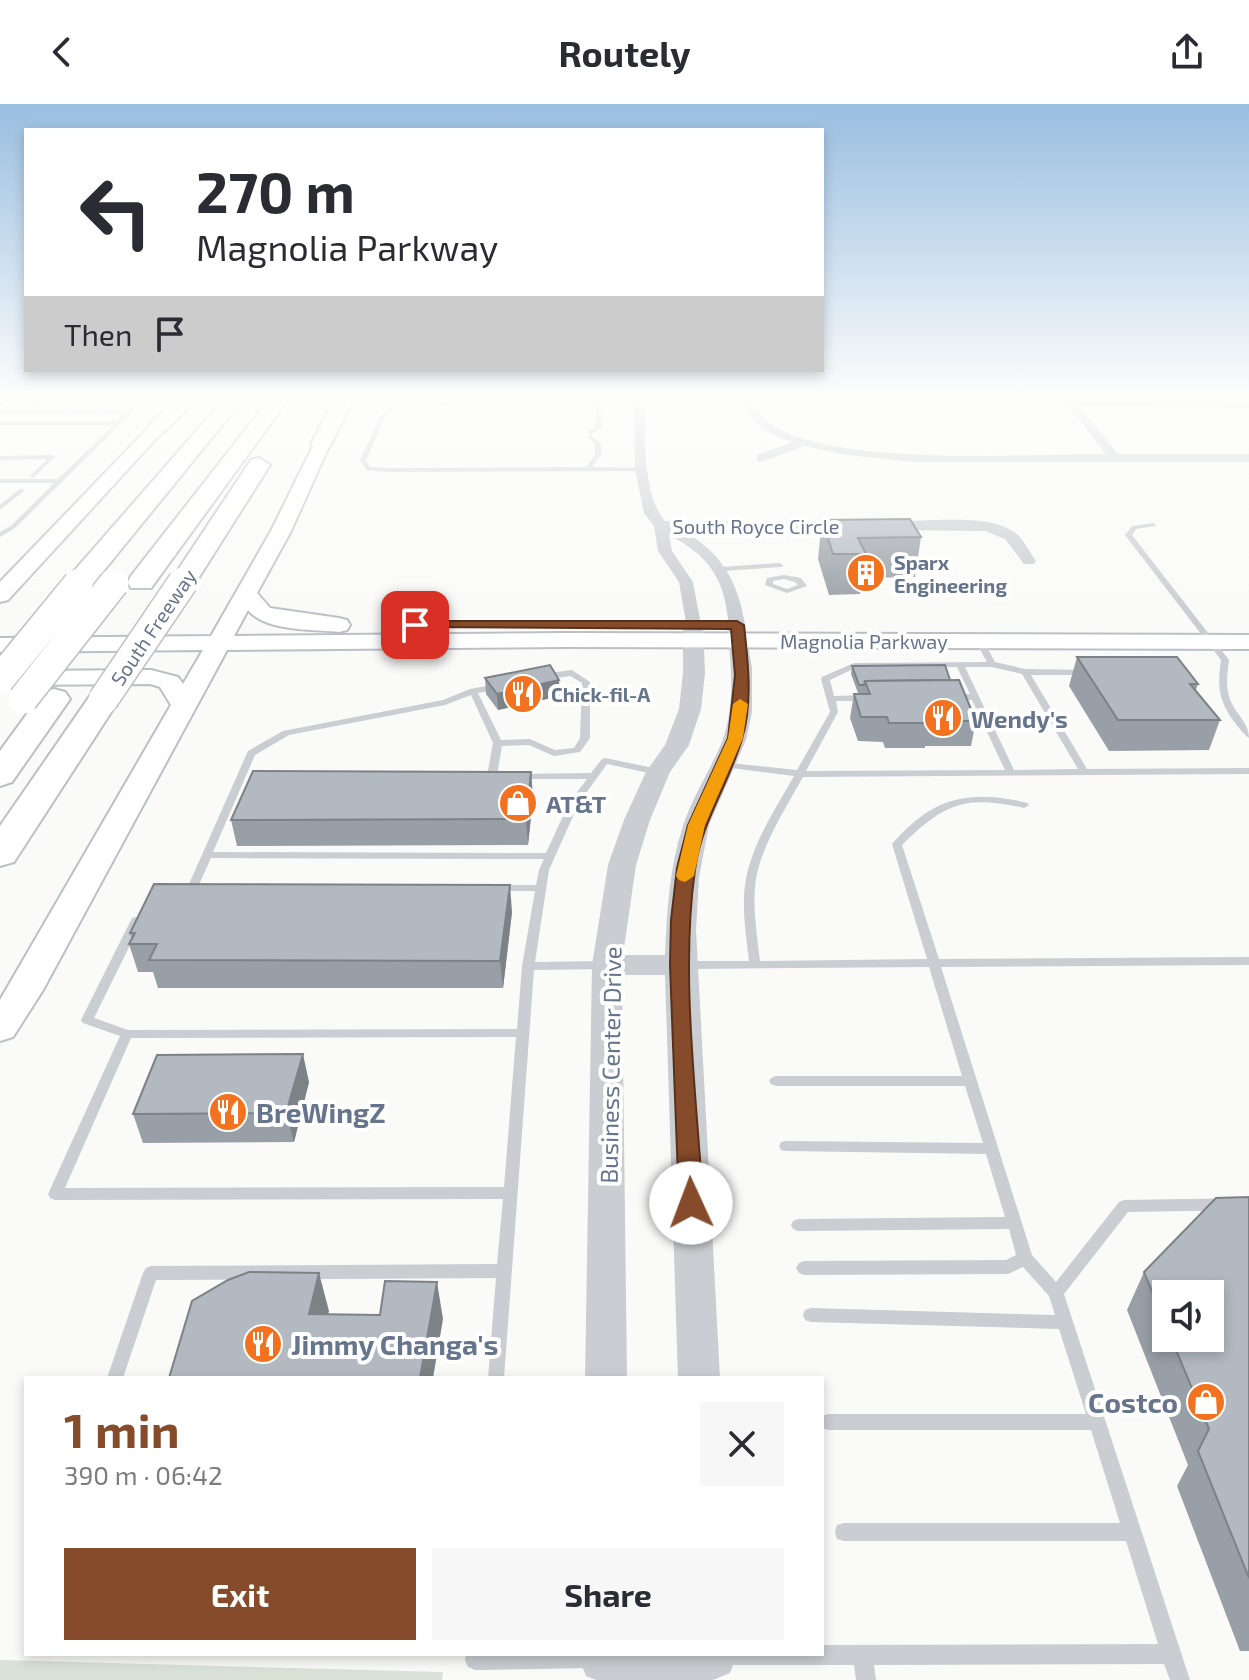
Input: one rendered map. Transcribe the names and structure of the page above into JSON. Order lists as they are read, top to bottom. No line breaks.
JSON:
{"streets":{"highway":["South Freeway"],"main road":["Magnolia Parkway"],"street":["South Royce Circle","Business Center Drive"]},"crossings":[["Magnolia Parkway","Business Center Drive"]],"places":{"building":["Sparx Engineering"],"restaurant":["Chick-fil-A","Wendy's","BreWingZ","Jimmy Changa's"],"shop":["AT&T","Costco"]},"page":{"header":"Routely","turn":["270 m","Magnolia Parkway"],"then":"Then","heading":["1 min","390 m · 06:42"],"buttons":["Exit","Share"]}}
